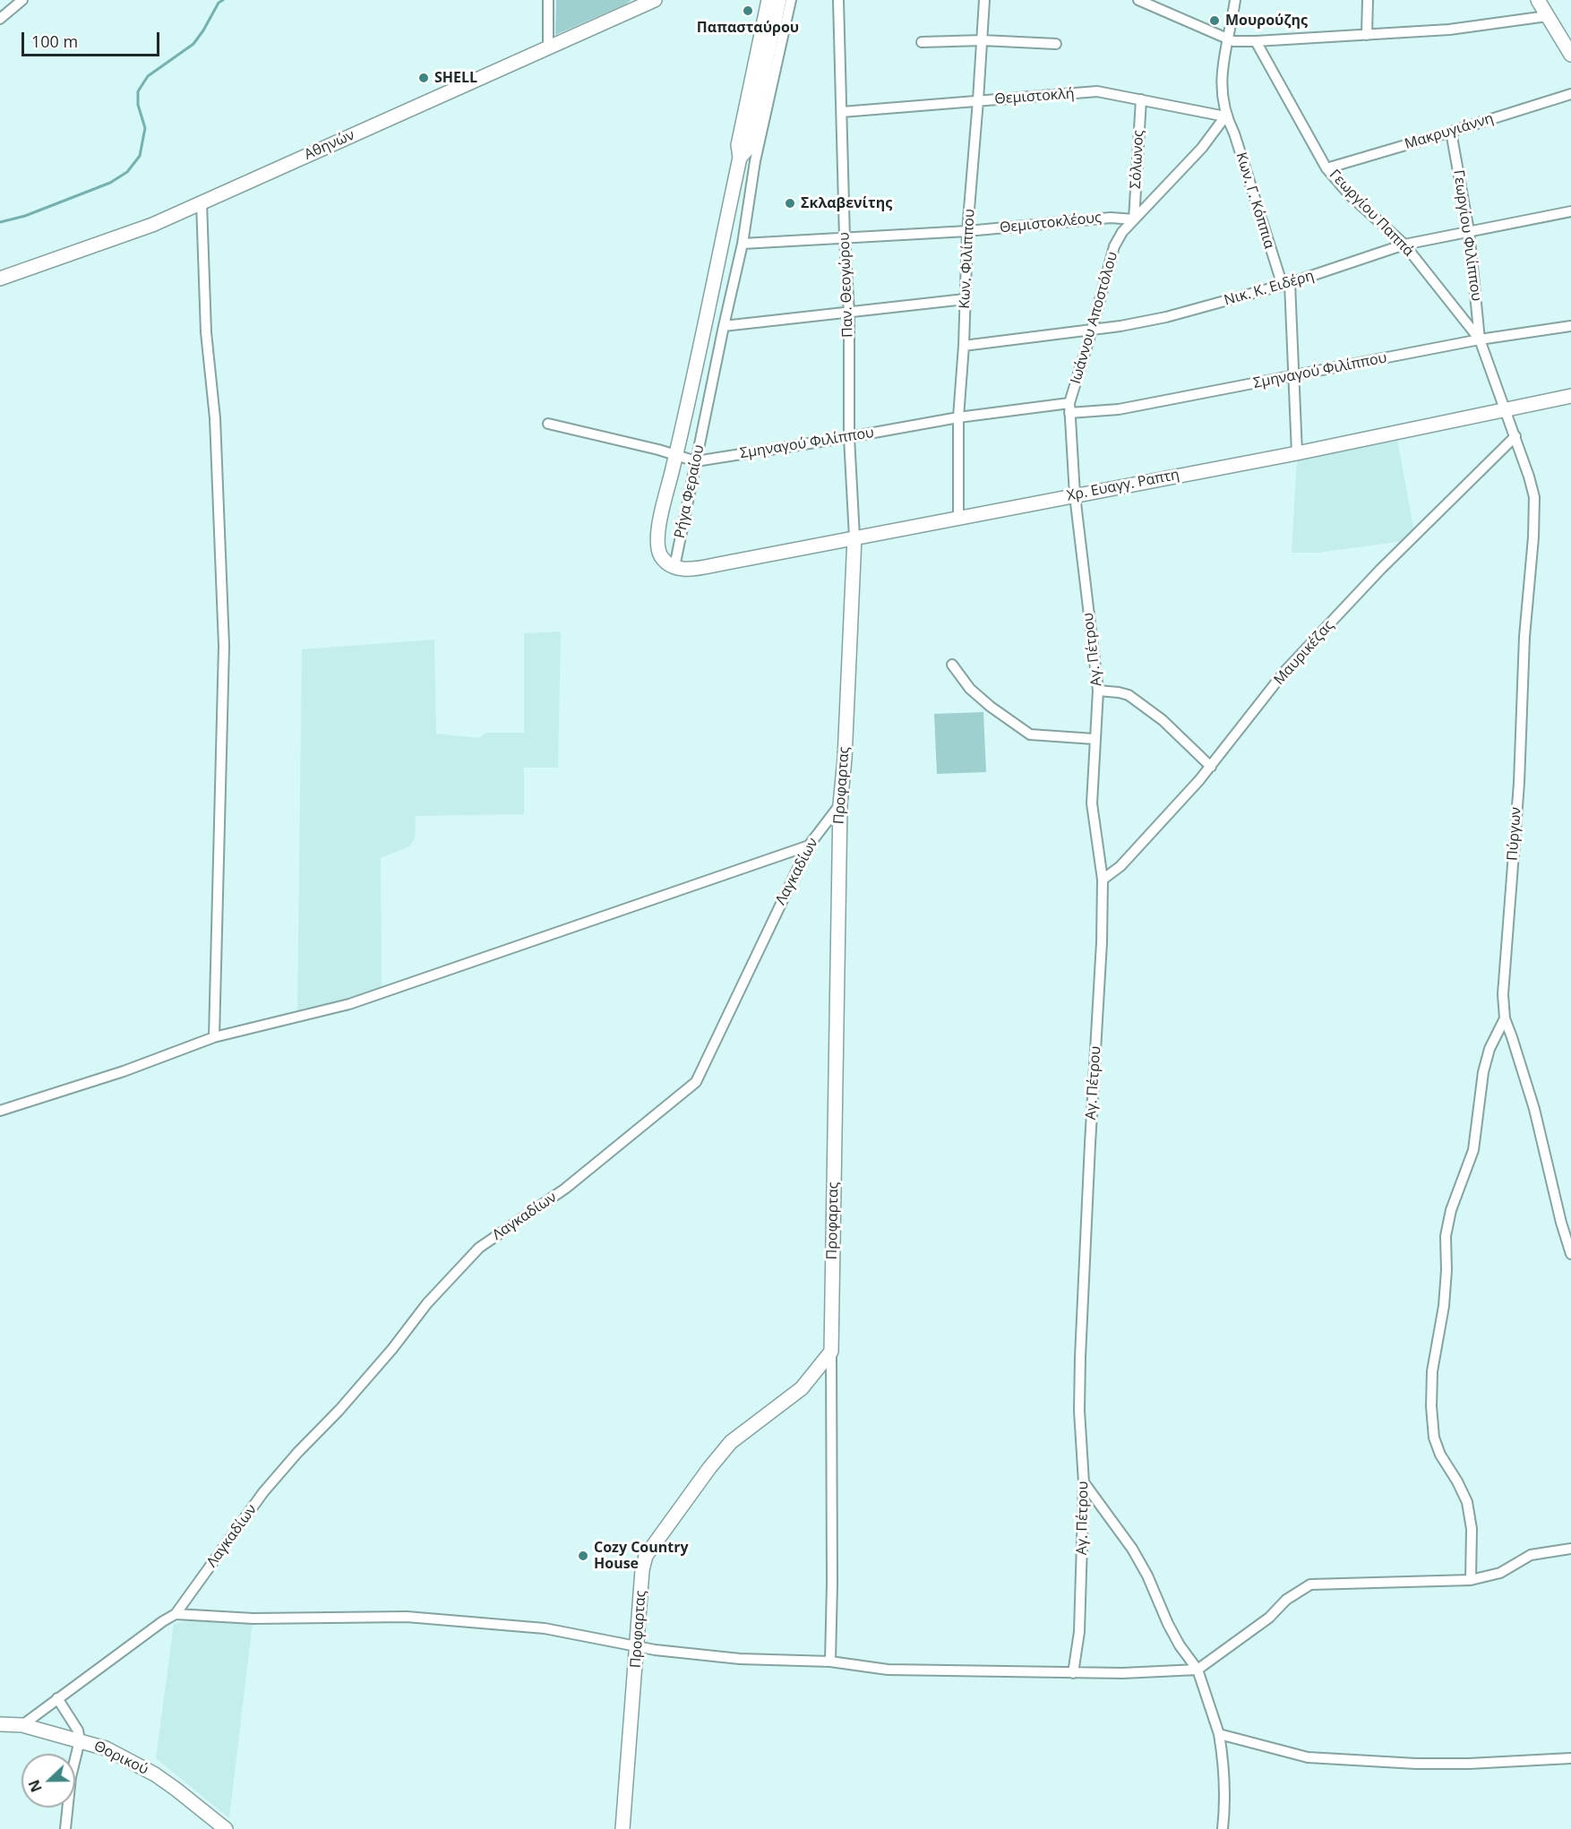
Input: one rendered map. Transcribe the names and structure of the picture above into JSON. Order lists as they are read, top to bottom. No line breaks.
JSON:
{"streets":{"street":["Θεμιστοκλή","Μακρυγιάννη","Αθηνών","Σόλωνος","Κων. Γ. Κόππια","Γεωργίου Παππά","Θεμιστοκλέους","Γεωργίου Φιλίππου","Κων. Φιλίππου","Παν. Θεογώρου","Νικ. Κ. Ειδέρη","Ιωάννου Αποστόλου","Σμηναγού Φιλίππου","Χρ. Ευαγγ. Ραπτη","Ρήγα Φεραίου","Αγ. Πέτρου","Μαυρικέζας","Προφαρτας","Πύργων","Λαγκαδίων","Θορικού"]},"crossings":[["Θεμιστοκλή","Σόλωνος"],["Θεμιστοκλή","Κων. Γ. Κόππια"],["Θεμιστοκλή","Κων. Φιλίππου"],["Θεμιστοκλή","Παν. Θεογώρου"],["Θεμιστοκλή","Ιωάννου Αποστόλου"],["Μακρυγιάννη","Γεωργίου Παππά"],["Μακρυγιάννη","Γεωργίου Φιλίππου"],["Σόλωνος","Θεμιστοκλέους"],["Σόλωνος","Ιωάννου Αποστόλου"],["Κων. Γ. Κόππια","Νικ. Κ. Ειδέρη"],["Κων. Γ. Κόππια","Ιωάννου Αποστόλου"],["Κων. Γ. Κόππια","Σμηναγού Φιλίππου"],["Κων. Γ. Κόππια","Χρ. Ευαγγ. Ραπτη"],["Γεωργίου Παππά","Γεωργίου Φιλίππου"],["Γεωργίου Παππά","Νικ. Κ. Ειδέρη"],["Γεωργίου Παππά","Σμηναγού Φιλίππου"],["Γεωργίου Παππά","Χρ. Ευαγγ. Ραπτη"],["Γεωργίου Παππά","Πύργων"],["Θεμιστοκλέους","Κων. Φιλίππου"],["Θεμιστοκλέους","Παν. Θεογώρου"],["Θεμιστοκλέους","Ιωάννου Αποστόλου"],["Θεμιστοκλέους","Ρήγα Φεραίου"],["Γεωργίου Φιλίππου","Νικ. Κ. Ειδέρη"],["Γεωργίου Φιλίππου","Σμηναγού Φιλίππου"],["Κων. Φιλίππου","Νικ. Κ. Ειδέρη"],["Κων. Φιλίππου","Σμηναγού Φιλίππου"],["Κων. Φιλίππου","Χρ. Ευαγγ. Ραπτη"],["Παν. Θεογώρου","Σμηναγού Φιλίππου"],["Παν. Θεογώρου","Χρ. Ευαγγ. Ραπτη"],["Παν. Θεογώρου","Προφαρτας"],["Νικ. Κ. Ειδέρη","Ιωάννου Αποστόλου"],["Ιωάννου Αποστόλου","Σμηναγού Φιλίππου"],["Ιωάννου Αποστόλου","Χρ. Ευαγγ. Ραπτη"],["Ιωάννου Αποστόλου","Αγ. Πέτρου"],["Σμηναγού Φιλίππου","Ρήγα Φεραίου"],["Χρ. Ευαγγ. Ραπτη","Ρήγα Φεραίου"],["Χρ. Ευαγγ. Ραπτη","Αγ. Πέτρου"],["Χρ. Ευαγγ. Ραπτη","Προφαρτας"],["Χρ. Ευαγγ. Ραπτη","Πύργων"],["Αγ. Πέτρου","Μαυρικέζας"],["Μαυρικέζας","Πύργων"],["Προφαρτας","Λαγκαδίων"]],"places":["Παπασταύρου","Μουρούζης","SHELL","Σκλαβενίτης","Cozy Country House"],"scale_bar":"100 m","north":"left"}
